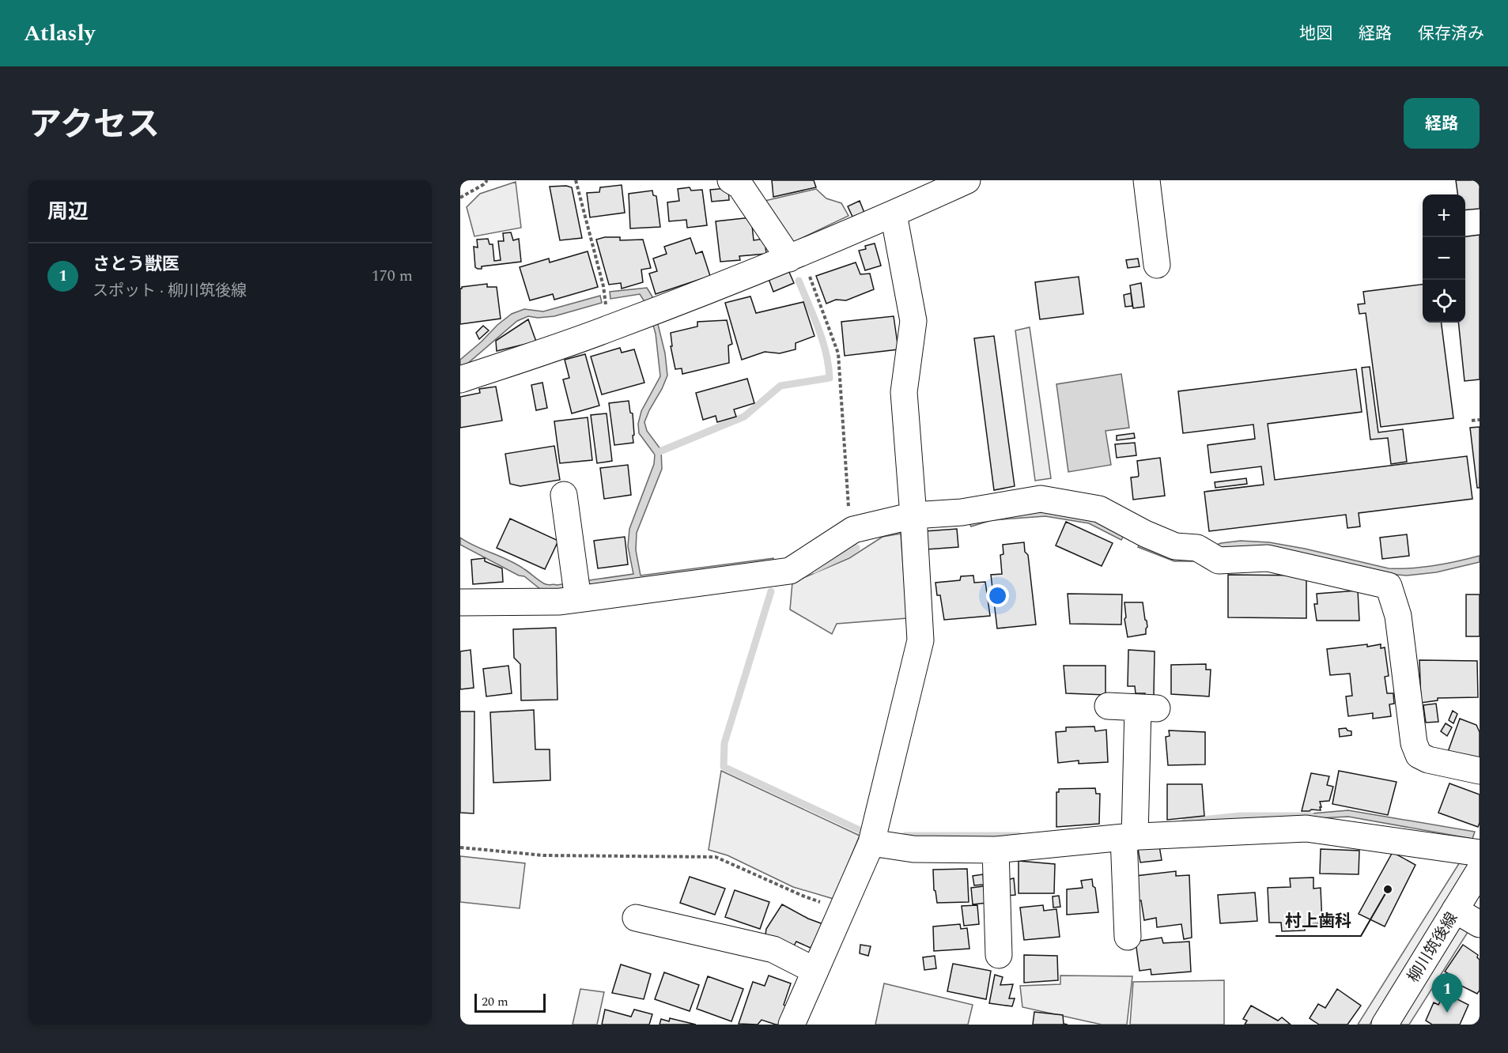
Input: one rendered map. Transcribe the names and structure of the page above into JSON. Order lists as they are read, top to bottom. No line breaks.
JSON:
{"streets":{"street":["柳川筑後線"]},"places":["村上歯科"],"scale_bar":"20 m","page":{"header":"Atlasly","nav":["地図","経路","保存済み"],"title":"アクセス","buttons":"経路","heading":"周辺","map_buttons":["+","−"],"list":[{"mark":"1","name":"さとう獣医","note":"スポット · 柳川筑後線","value":"170 m"}],"pins":"1","scale":"20 m"}}
